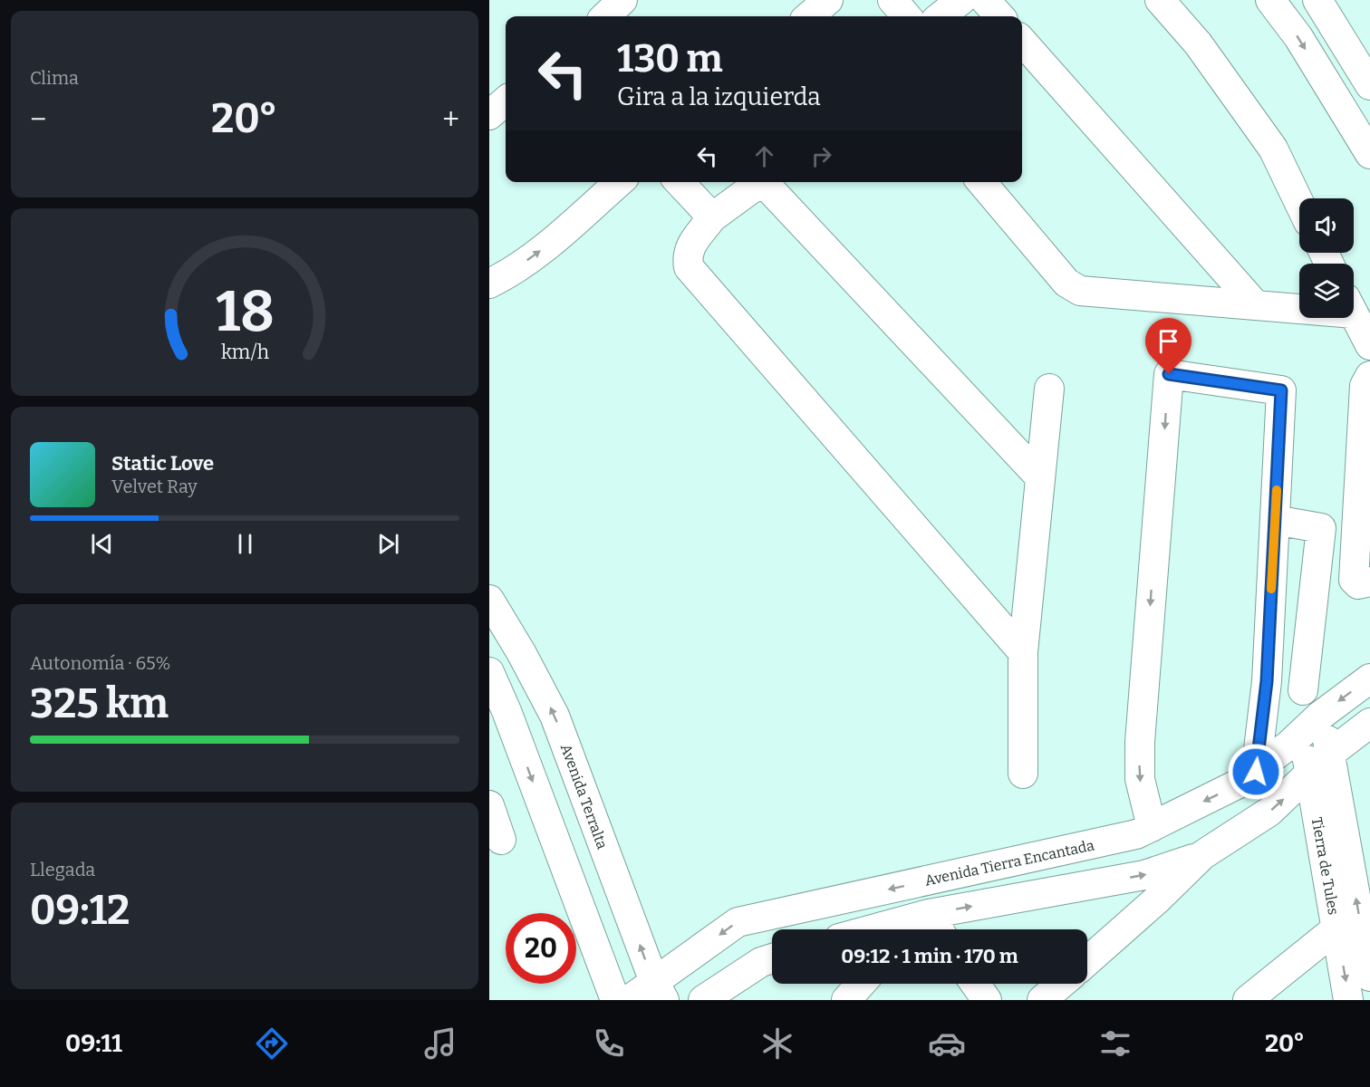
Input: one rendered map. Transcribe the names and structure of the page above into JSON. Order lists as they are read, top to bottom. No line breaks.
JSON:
{"streets":{"street":["Avenida Terralta","Avenida Tierra Encantada","Tierra de Tules"]},"crossings":[["Avenida Terralta","Avenida Tierra Encantada"],["Avenida Tierra Encantada","Tierra de Tules"]],"page":{"tile":["Clima",["Autonomía · 65%","325 km"],["Llegada","09:12"]],"turn":["130 m","Gira a la izquierda"],"heat":["−","20°","+"],"song":["Static Love","Velvet Ray"],"limit":"20","trip":"09:12 · 1 min · 170 m","tabs":["09:11","20°"],"gauge":["18","km/h"]}}
